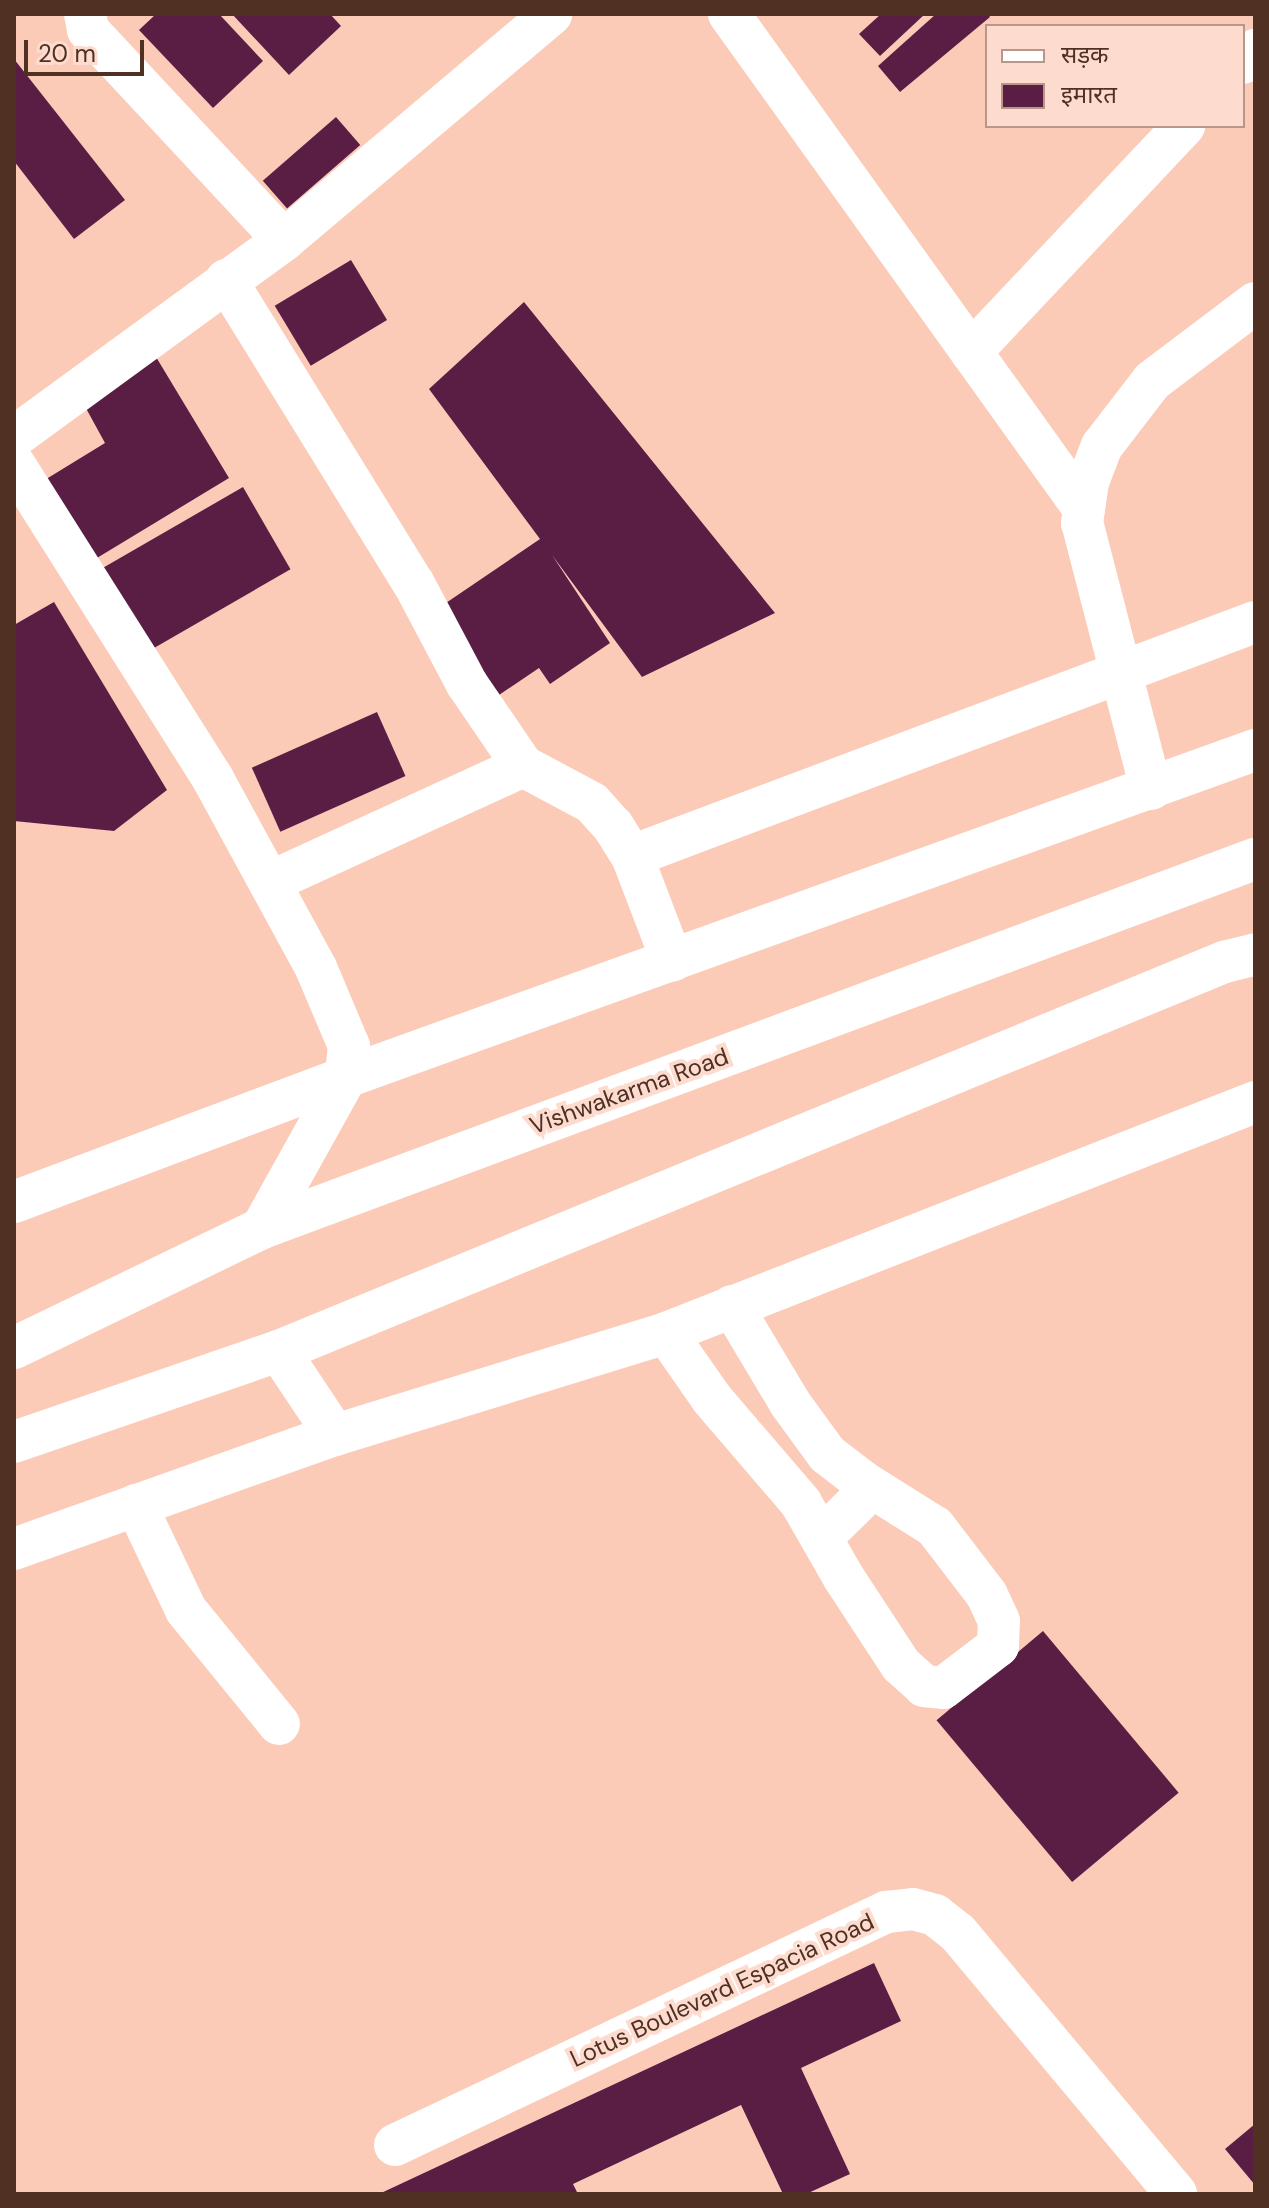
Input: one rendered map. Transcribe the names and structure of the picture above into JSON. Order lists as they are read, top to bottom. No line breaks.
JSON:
{"streets":{"street":["Vishwakarma Road","Lotus Boulevard Espacia Road"]},"legend":["सड़क","इमारत"],"scale_bar":"20 m"}
